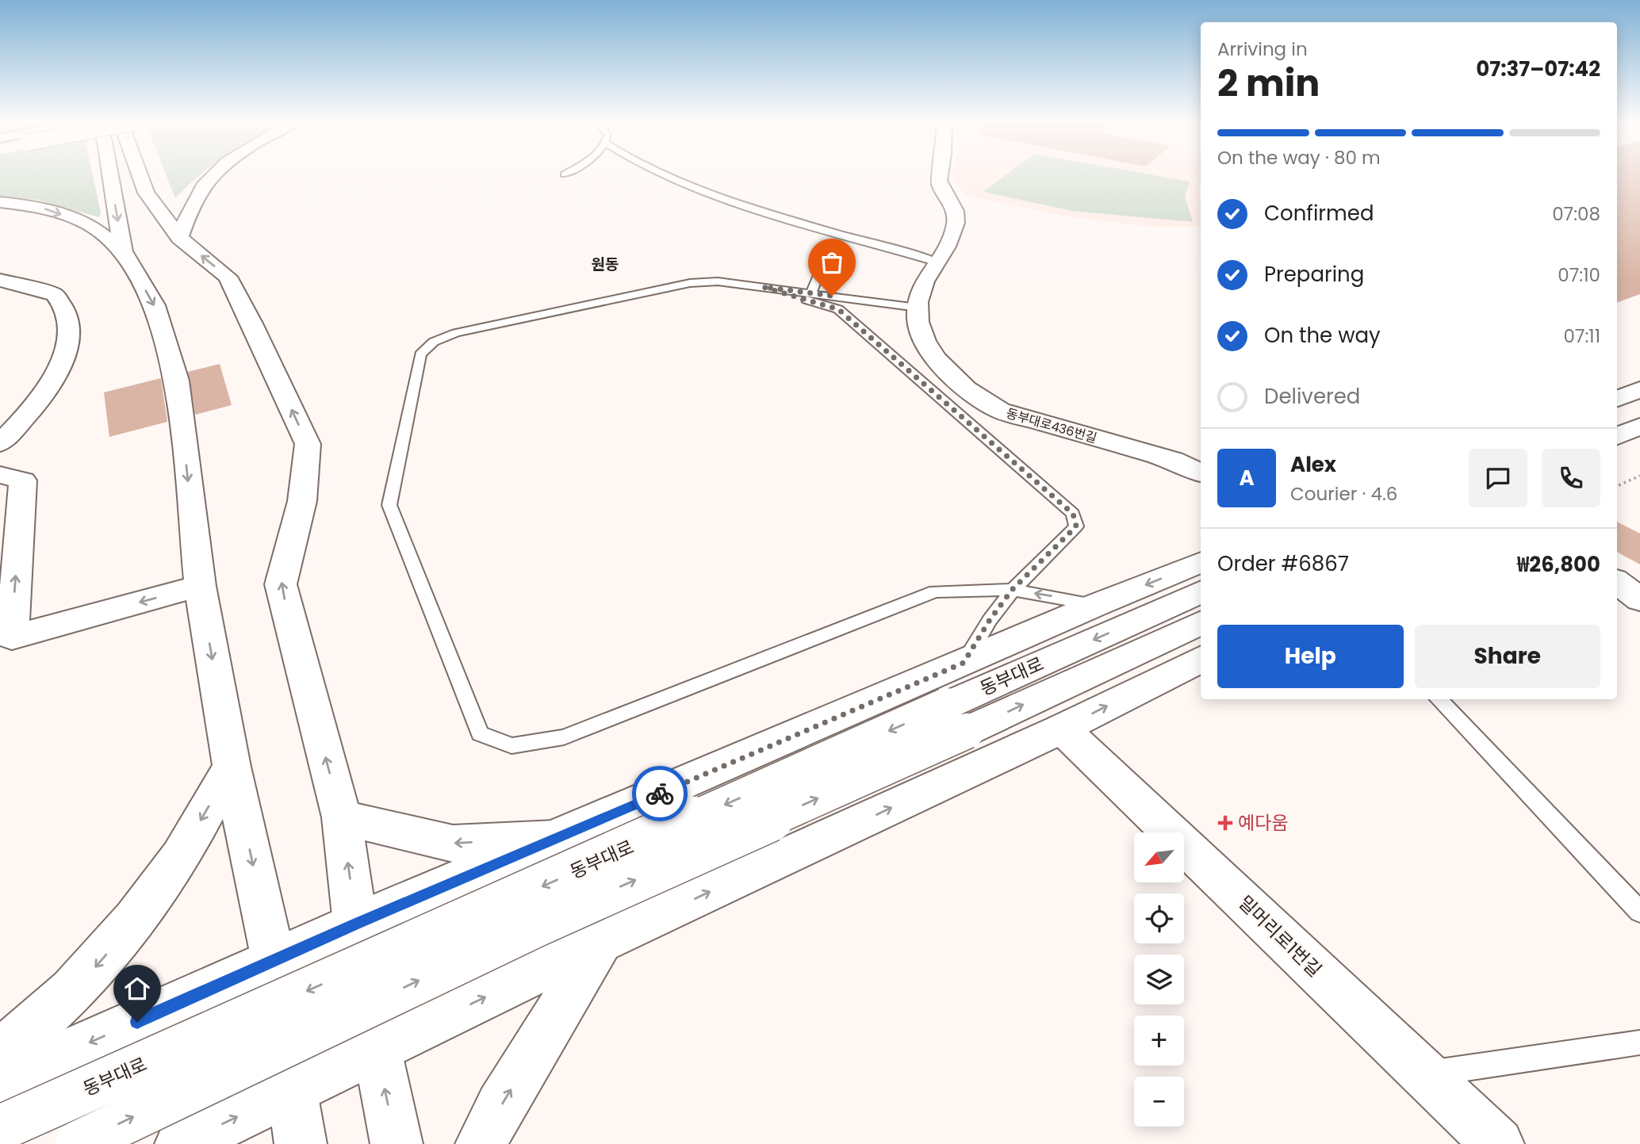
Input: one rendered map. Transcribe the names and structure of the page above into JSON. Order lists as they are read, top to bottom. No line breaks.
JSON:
{"streets":{"main road":["동부대로436번길","동부대로","밀머리로1번길"]},"districts":["원동"],"places":{"health":["예다움"]},"north":"bottom left","page":{"heading":["2 min","Arriving in","07:37–07:42"],"panel":["Alex","Courier · 4.6","Order #6867","₩26,800"],"bar":"On the way · 80 m","list":[["Confirmed","07:08"],["Preparing","07:10"],["On the way","07:11"],"Delivered"],"round":"A","buttons":["Help","Share"],"map_buttons":["+","−"]}}
